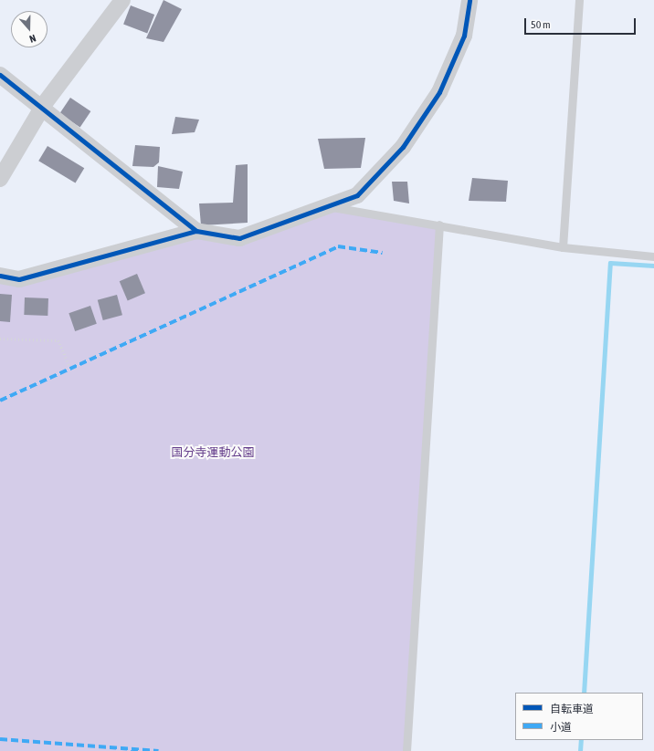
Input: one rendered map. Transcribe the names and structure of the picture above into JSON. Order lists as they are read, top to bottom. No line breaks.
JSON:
{"parks":["国分寺運動公園"],"legend":["自転車道","小道"],"scale_bar":"50 m","north":"bottom"}
